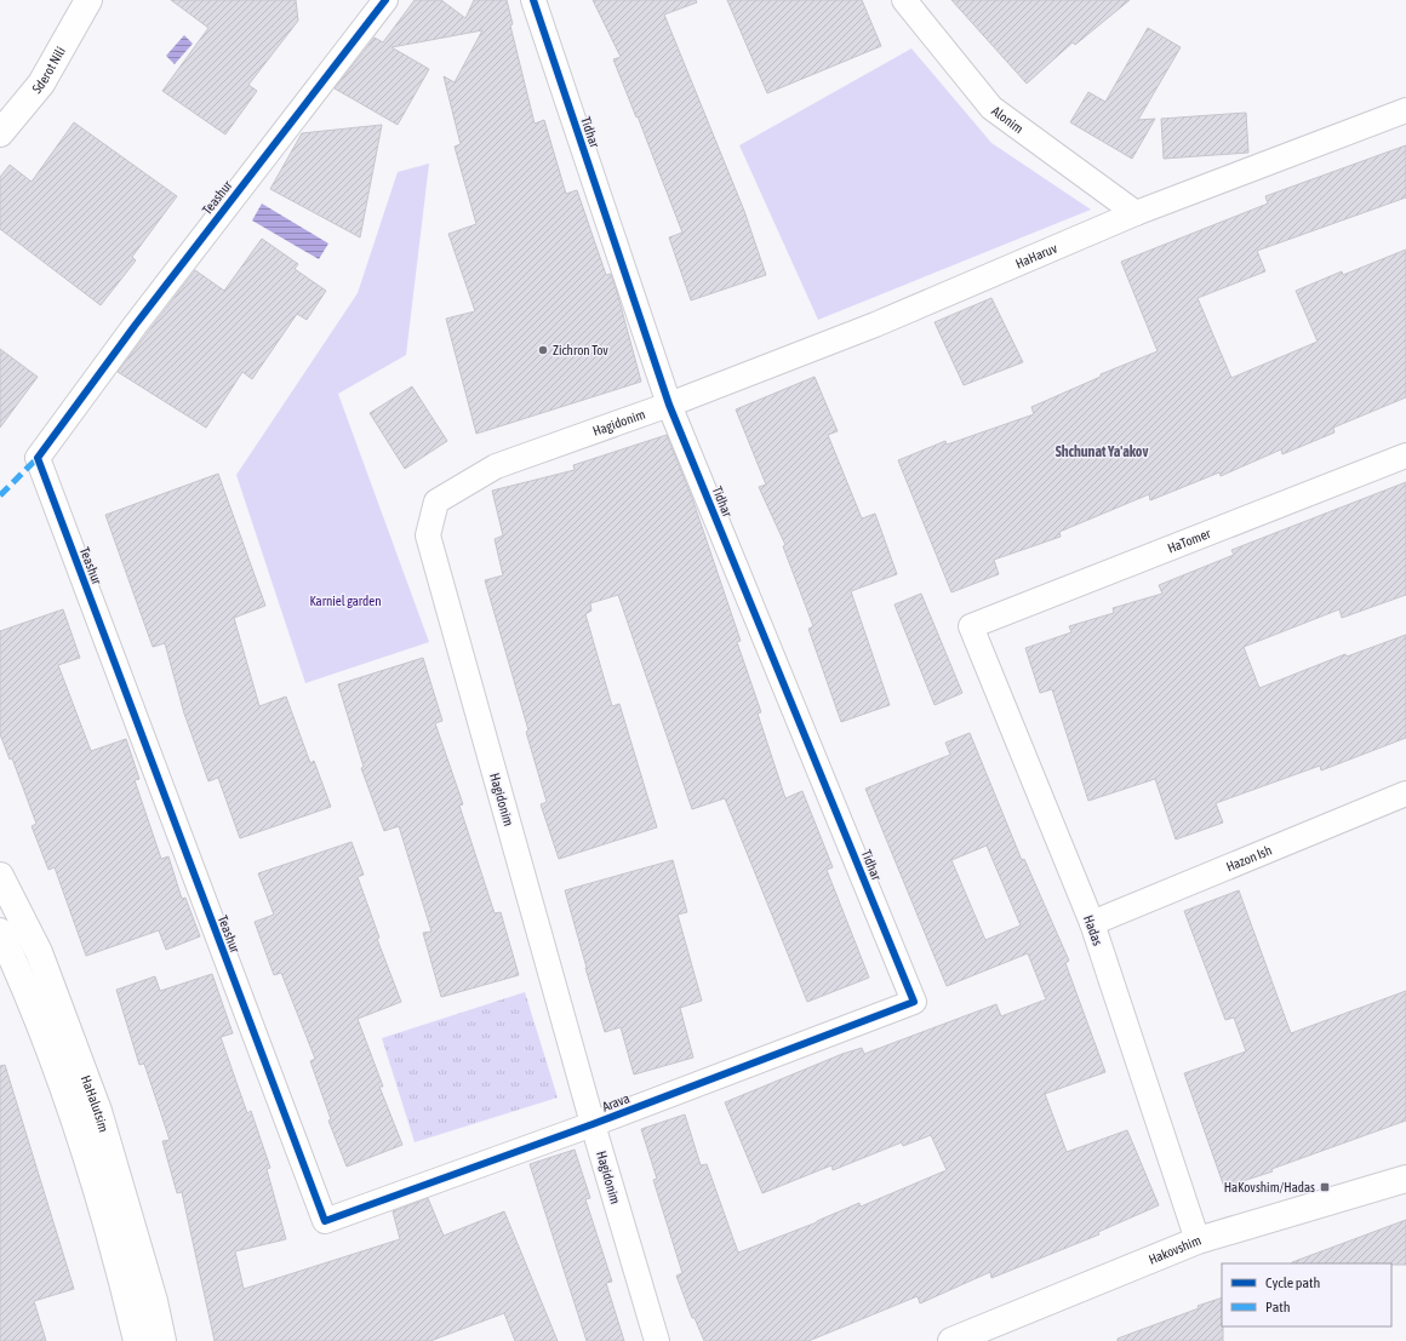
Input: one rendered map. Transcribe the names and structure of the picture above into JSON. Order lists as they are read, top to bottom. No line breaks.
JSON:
{"streets":{"street":["Sderot Nili","Alonim","Tidhar","Teashur","HaHaruv","Hagidonim","HaTomer","Hazon Ish","Hadas","Arava","HaHalutsim","Hakovshim"]},"crossings":[["Alonim","HaHaruv"],["Tidhar","HaHaruv"],["Tidhar","Hagidonim"],["Tidhar","Arava"],["Teashur","Arava"],["HaHaruv","Hagidonim"],["Hagidonim","Arava"],["HaTomer","Hadas"],["Hazon Ish","Hadas"],["Hadas","Hakovshim"]],"districts":["Shchunat Ya'akov"],"parks":["Karniel garden"],"places":{"other":["Zichron Tov"],"transit":["HaKovshim/Hadas"]},"legend":["Cycle path","Path"]}
